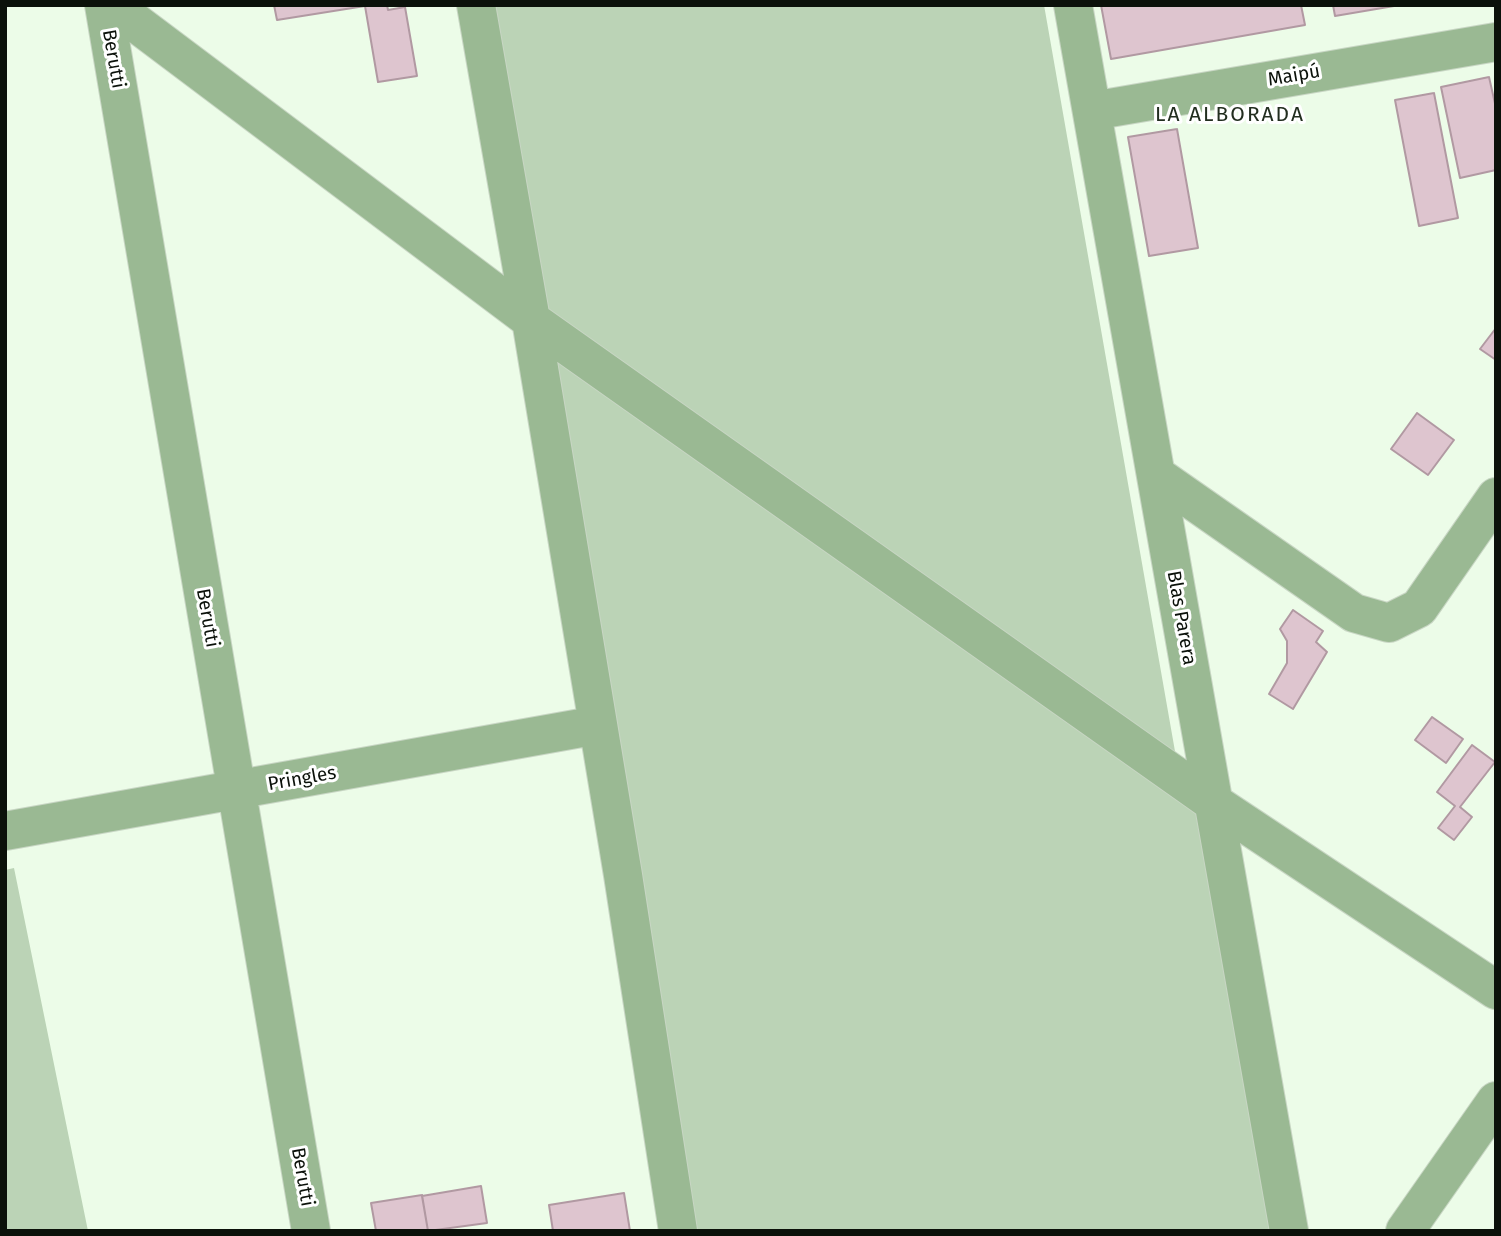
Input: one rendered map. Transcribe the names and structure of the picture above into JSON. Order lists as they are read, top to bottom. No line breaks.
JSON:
{"streets":{"street":["Berutti","Maipú","Blas Parera","Pringles"]},"crossings":[["Berutti","Pringles"],["Maipú","Blas Parera"]],"districts":["LA ALBORADA"]}
